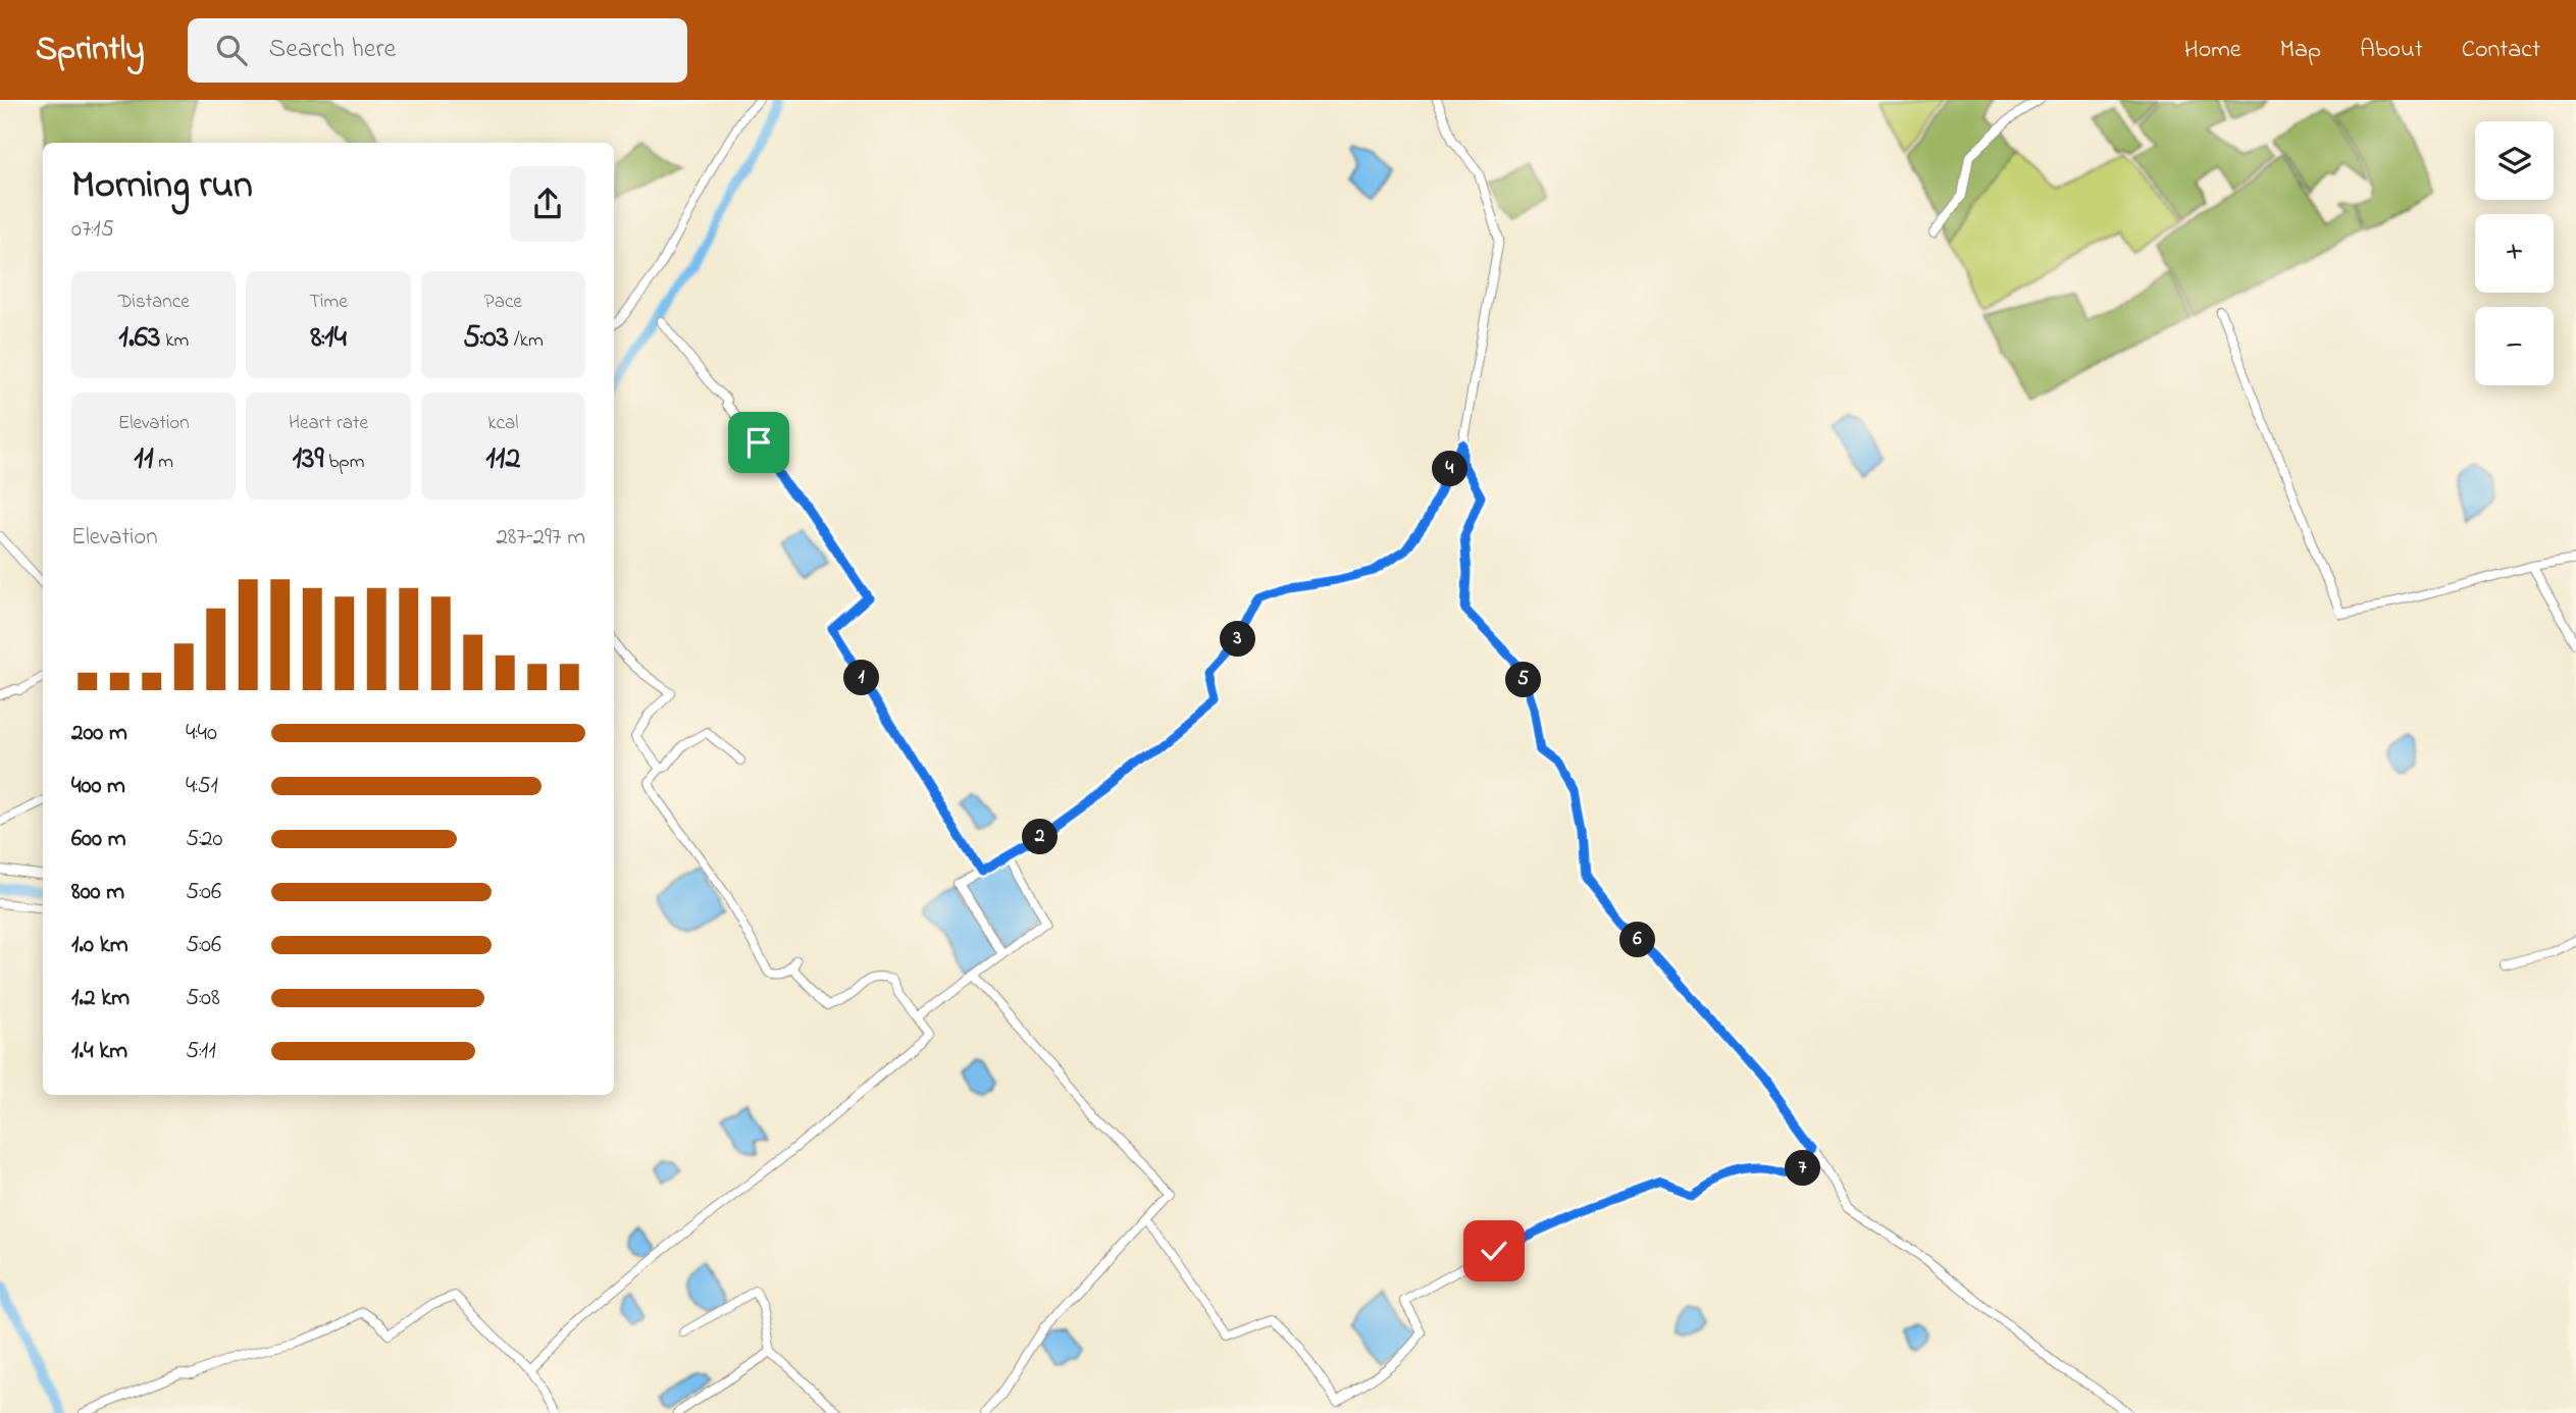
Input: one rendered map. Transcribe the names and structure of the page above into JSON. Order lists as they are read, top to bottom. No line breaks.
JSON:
{"page":{"header":"Sprintly","search":"Search here","nav":["Home","Map","About","Contact"],"map_buttons":["+","−"],"heading":["Morning run","07:15"],"stats":[["Distance","1.63 km"],["Time","8:14"],["Pace","5:03 /km"],["Elevation","11 m"],["Heart rate","139 bpm"],["kcal","112"]],"pins":["4","3","1","5","2","6","7"],"chart":["Elevation","287–297 m"],"list":[{"name":"200 m","note":"4:40"},{"name":"400 m","note":"4:51"},{"name":"600 m","note":"5:20"},{"name":"800 m","note":"5:06"},{"name":"1.0 km","note":"5:06"},{"name":"1.2 km","note":"5:08"},{"name":"1.4 km","note":"5:11"}]}}
